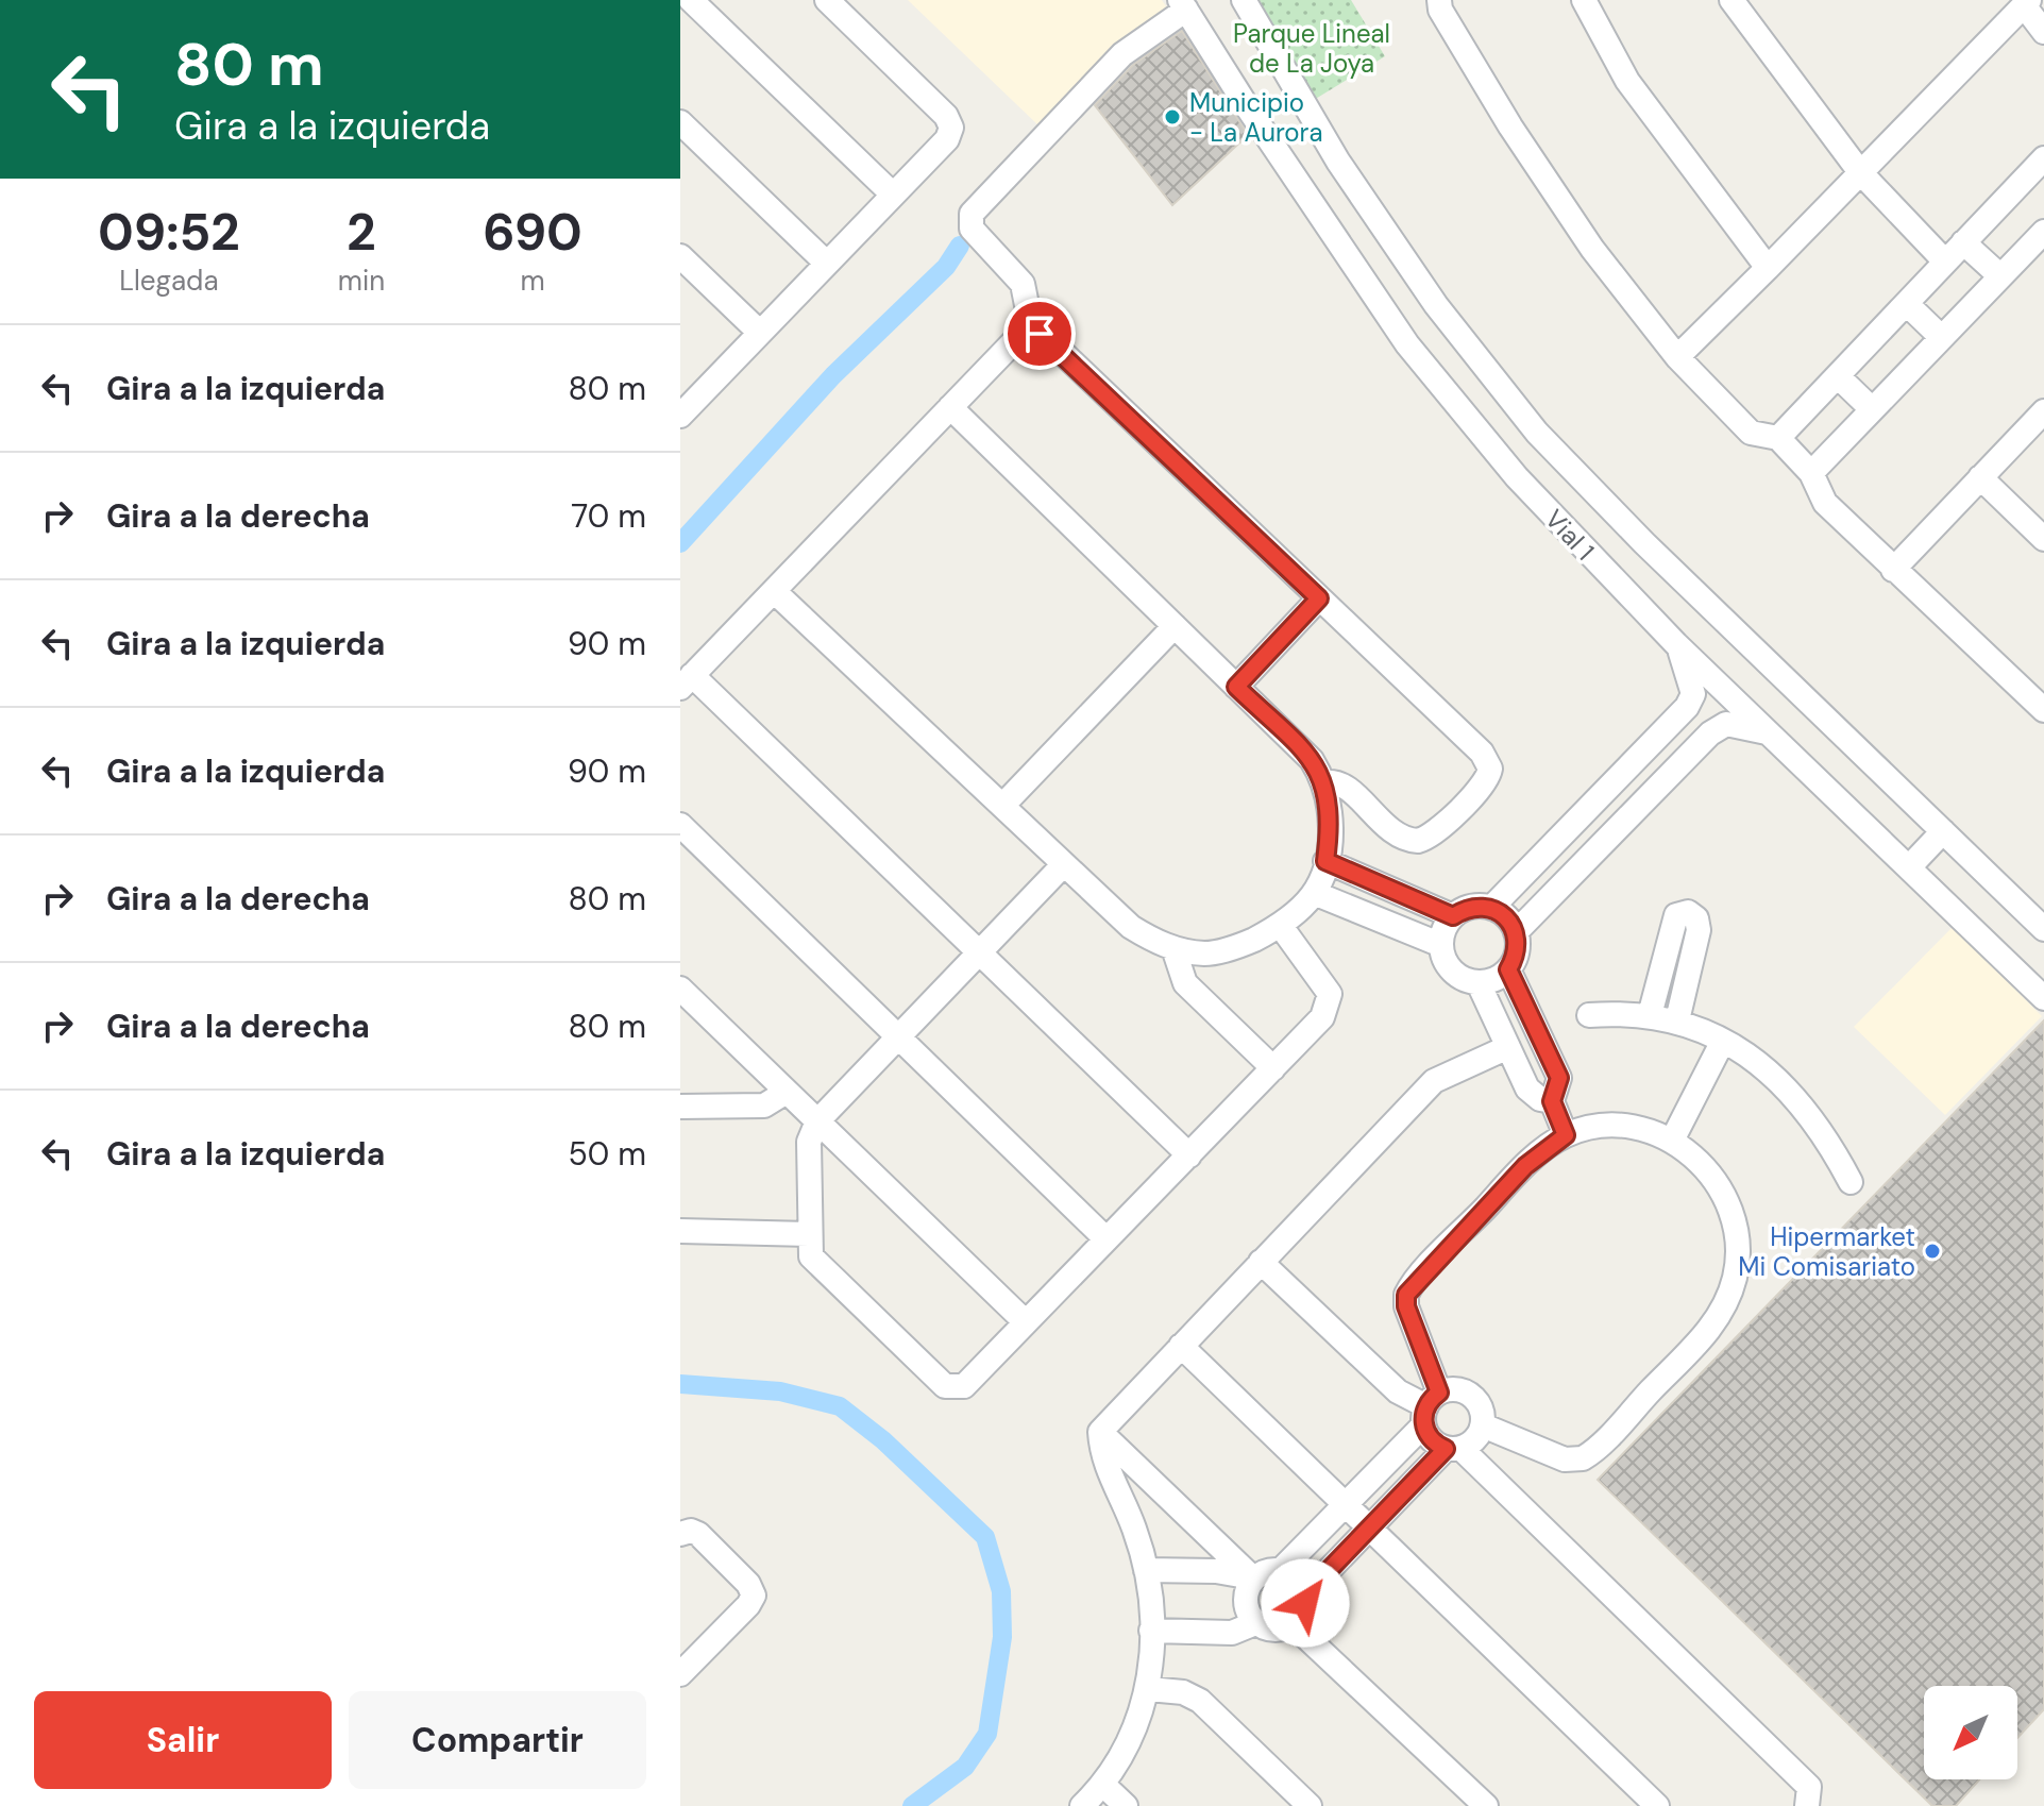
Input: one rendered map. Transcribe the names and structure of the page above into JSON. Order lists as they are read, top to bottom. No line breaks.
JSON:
{"streets":{"street":["Vial 1"]},"parks":["Parque Lineal de La Joya"],"places":["Municipio - La Aurora","Hipermarket Mi Comisariato"],"north":"bottom left","page":{"turn":["80 m","Gira a la izquierda"],"eta":["09:52","Llegada","2","min","690","m"],"list":[{"name":"Gira a la izquierda","value":"80 m"},{"name":"Gira a la derecha","value":"70 m"},{"name":"Gira a la izquierda","value":"90 m"},{"name":"Gira a la izquierda","value":"90 m"},{"name":"Gira a la derecha","value":"80 m"},{"name":"Gira a la derecha","value":"80 m"},{"name":"Gira a la izquierda","value":"50 m"}],"buttons":["Salir","Compartir"]}}
